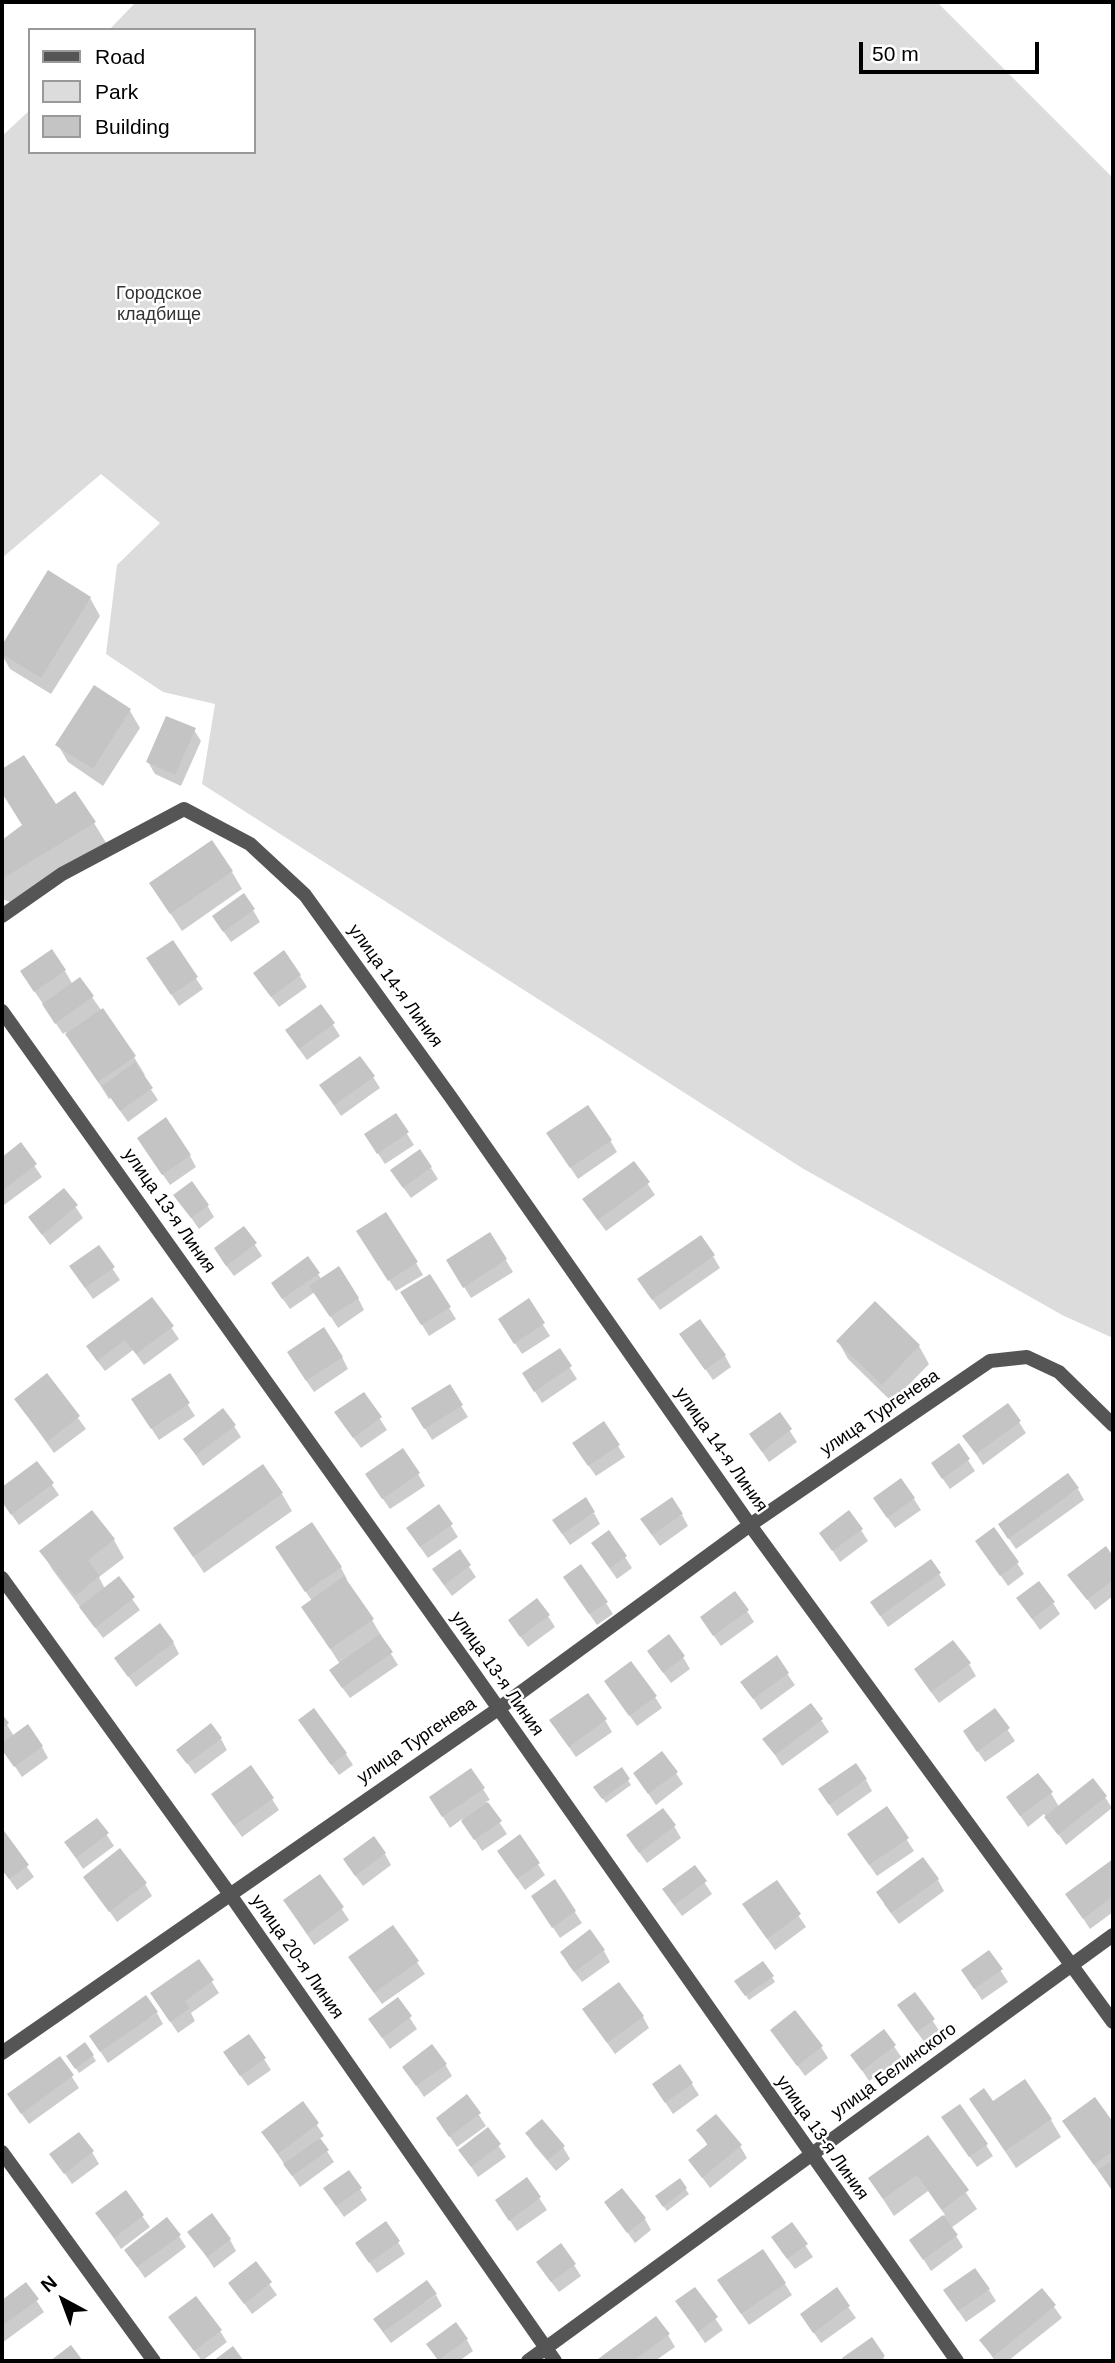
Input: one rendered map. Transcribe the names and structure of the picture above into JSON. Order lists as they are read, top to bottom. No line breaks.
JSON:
{"streets":{"street":["улица 14-я Линия","улица 13-я Линия","улица Тургенева","улица 20-я Линия","улица Белинского"]},"crossings":[["улица 14-я Линия","улица Тургенева"],["улица 14-я Линия","улица Белинского"],["улица 13-я Линия","улица Тургенева"],["улица 13-я Линия","улица Белинского"],["улица Тургенева","улица 20-я Линия"],["улица 20-я Линия","улица Белинского"]],"parks":["Городское кладбище"],"legend":["Road","Park","Building"],"scale_bar":"50 m","north":"top left"}
